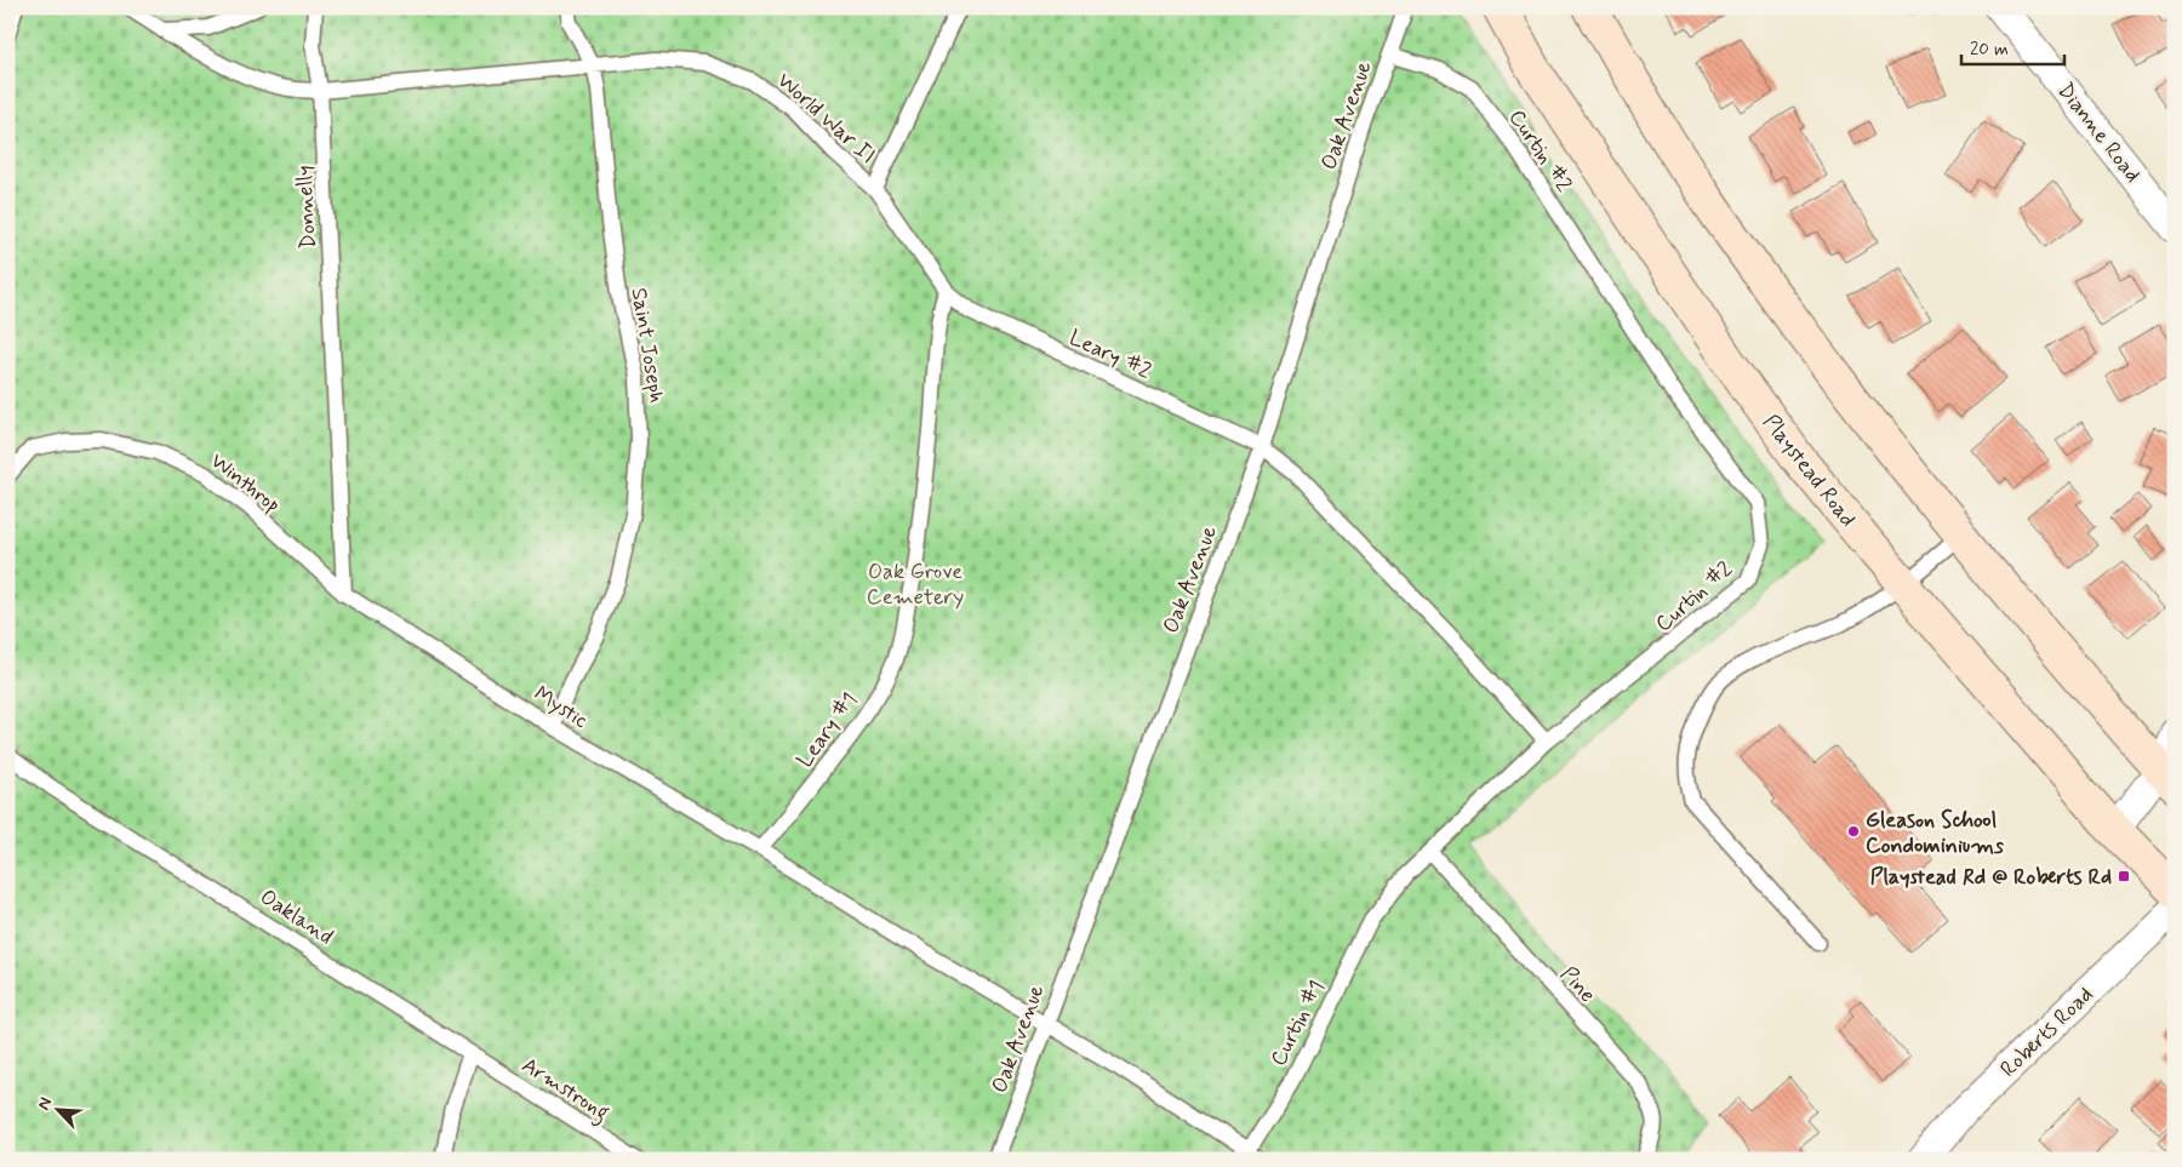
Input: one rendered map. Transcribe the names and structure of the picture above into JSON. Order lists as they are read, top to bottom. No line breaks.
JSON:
{"streets":{"main road":["Playstead Road"],"street":["Dianne Road","Roberts Road"],"lane":["Oak Avenue","World War II","Curtin #2","Donnelly","Saint Joseph","Leary #2","Winthrop","Mystic","Leary #1","Oakland","Pine","Curtin #1","Armstrong"]},"crossings":[["Oak Avenue","Curtin #2"],["Oak Avenue","Leary #2"],["Oak Avenue","Curtin #1"],["World War II","Saint Joseph"],["World War II","Leary #2"],["World War II","Leary #1"],["Curtin #2","Curtin #1"],["Donnelly","Winthrop"],["Donnelly","Mystic"],["Saint Joseph","Mystic"],["Leary #2","Leary #1"],["Winthrop","Mystic"],["Mystic","Leary #1"],["Oakland","Armstrong"],["Pine","Curtin #1"]],"parks":["Oak Grove Cemetery"],"places":{"other":["Gleason School Condominiums"],"transit":["Playstead Rd @ Roberts Rd"]},"scale_bar":"20 m","north":"top left"}
